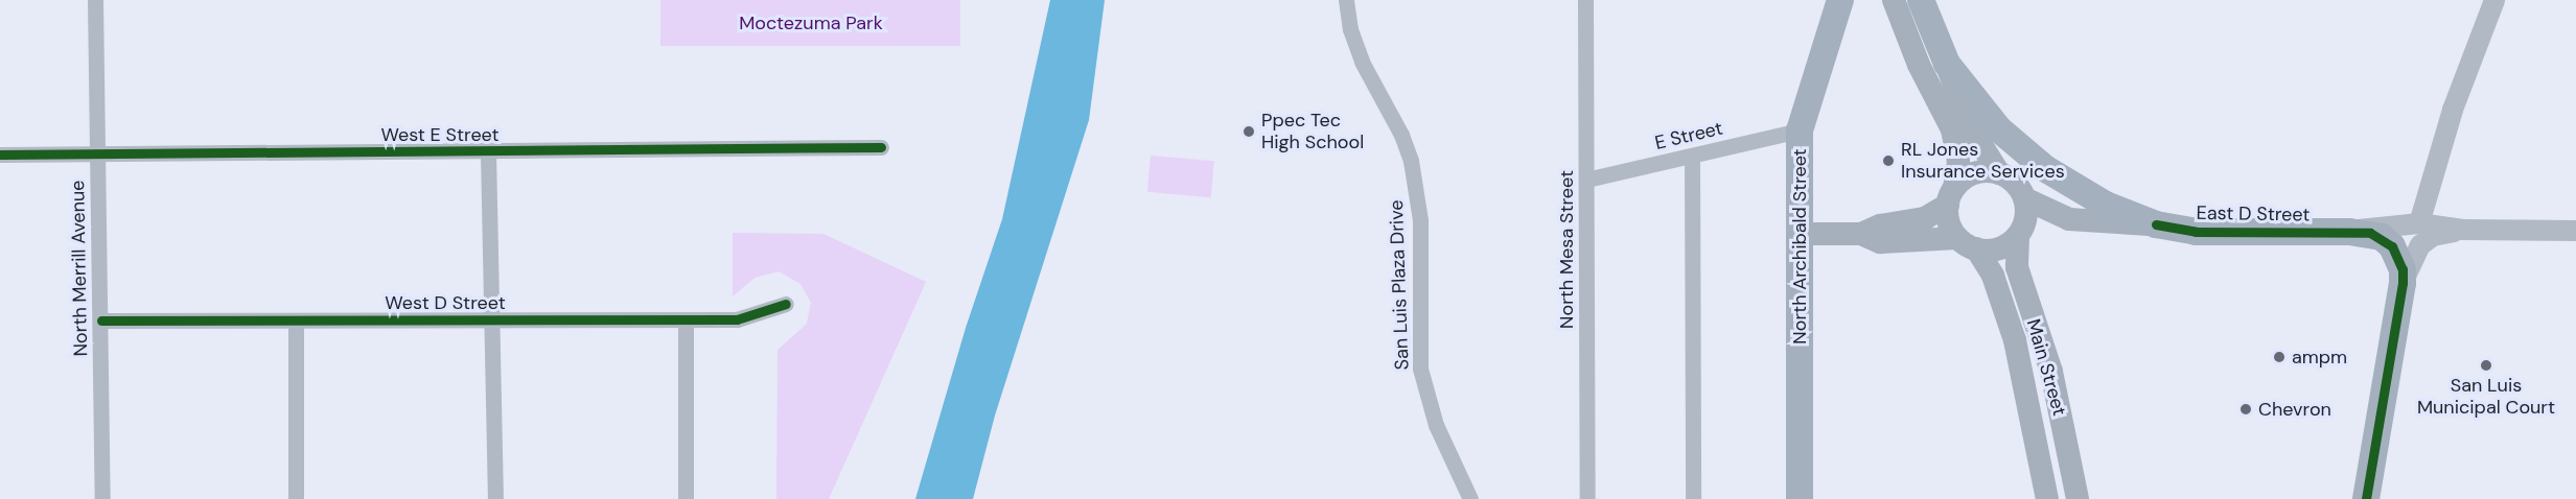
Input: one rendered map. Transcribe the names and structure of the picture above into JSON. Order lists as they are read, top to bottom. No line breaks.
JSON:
{"streets":{"highway":["East D Street","North Archibald Street"],"main road":["Main Street"],"street":["West E Street","E Street","North Mesa Street","North Merrill Avenue","San Luis Plaza Drive","West D Street"]},"crossings":[["West E Street","North Merrill Avenue"],["E Street","North Archibald Street"],["E Street","North Mesa Street"],["East D Street","Main Street"],["North Merrill Avenue","West D Street"]],"parks":["Moctezuma Park"],"places":["Ppec Tec High School","RL Jones Insurance Services","ampm","San Luis Municipal Court","Chevron"]}
